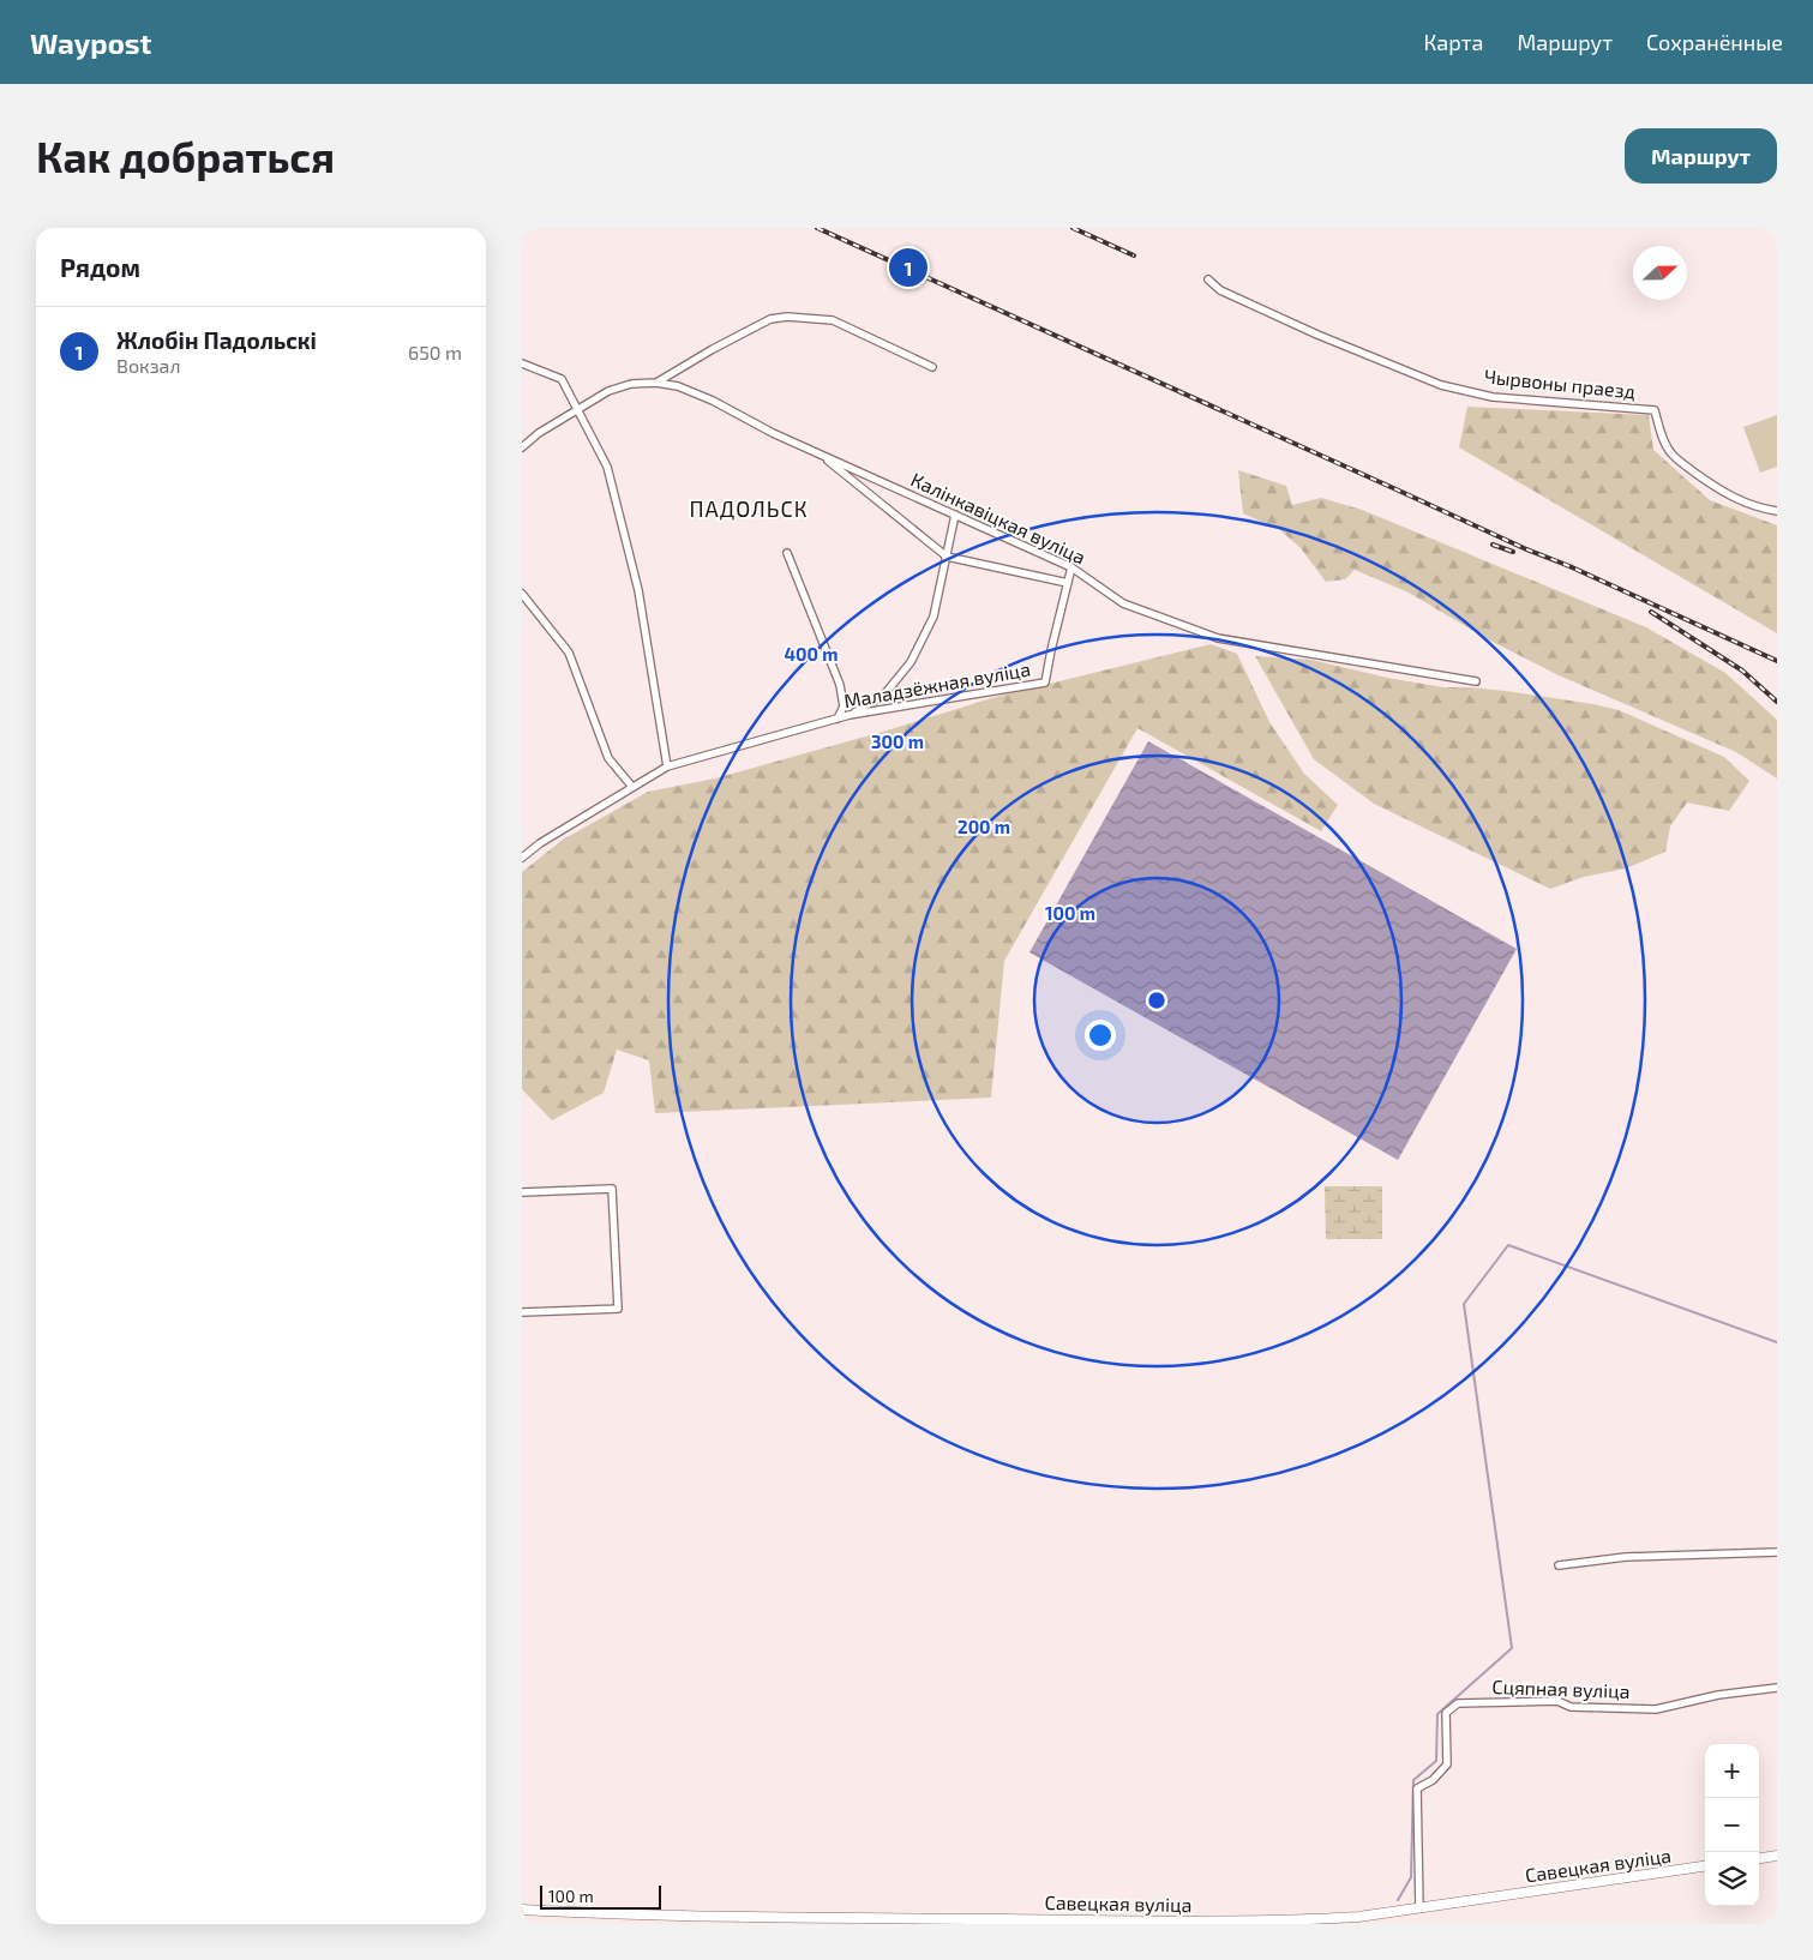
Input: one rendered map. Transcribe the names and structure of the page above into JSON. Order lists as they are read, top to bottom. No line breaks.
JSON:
{"streets":{"main road":["Савецкая вуліца"],"street":["Чырвоны праезд","Калінкавіцкая вуліца","Маладзёжная вуліца","Сцяпная вуліца"]},"crossings":[["Сцяпная вуліца","Савецкая вуліца"]],"districts":["ПАДОЛЬСК"],"scale_bar":"100 m","north":"right","page":{"header":"Waypost","nav":["Карта","Маршрут","Сохранённые"],"buttons":"Маршрут","title":"Как добраться","heading":"Рядом","pins":"1","list":[{"mark":"1","name":"Жлобін Падольскі","note":"Вокзал","value":"650 m"}],"map_buttons":["+","−"],"scale":"100 m"},"rings":["400 m","300 m","200 m","100 m"]}
